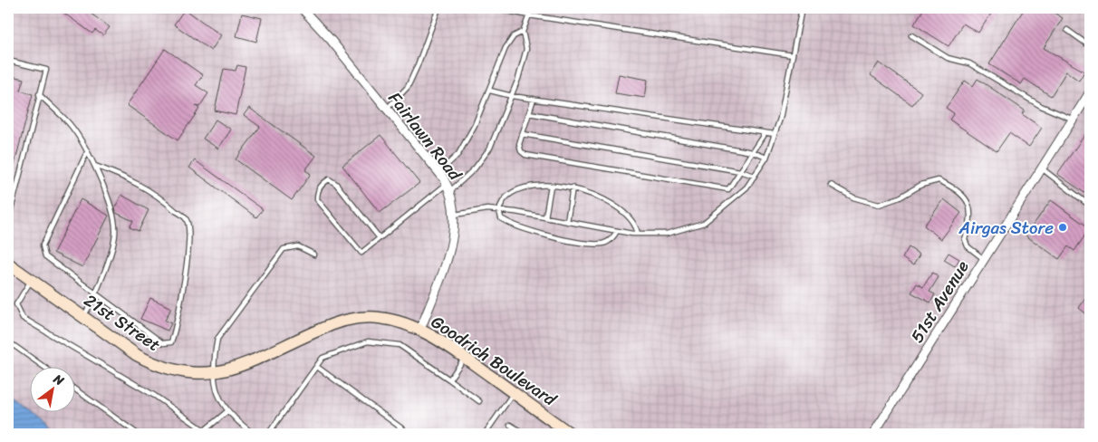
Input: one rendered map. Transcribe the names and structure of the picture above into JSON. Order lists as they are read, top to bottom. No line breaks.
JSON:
{"streets":{"street":["Fairlawn Road","51st Avenue","21st Street","Goodrich Boulevard"]},"crossings":[["Fairlawn Road","Goodrich Boulevard"],["21st Street","Goodrich Boulevard"]],"places":["Airgas Store"],"north":"top right"}
